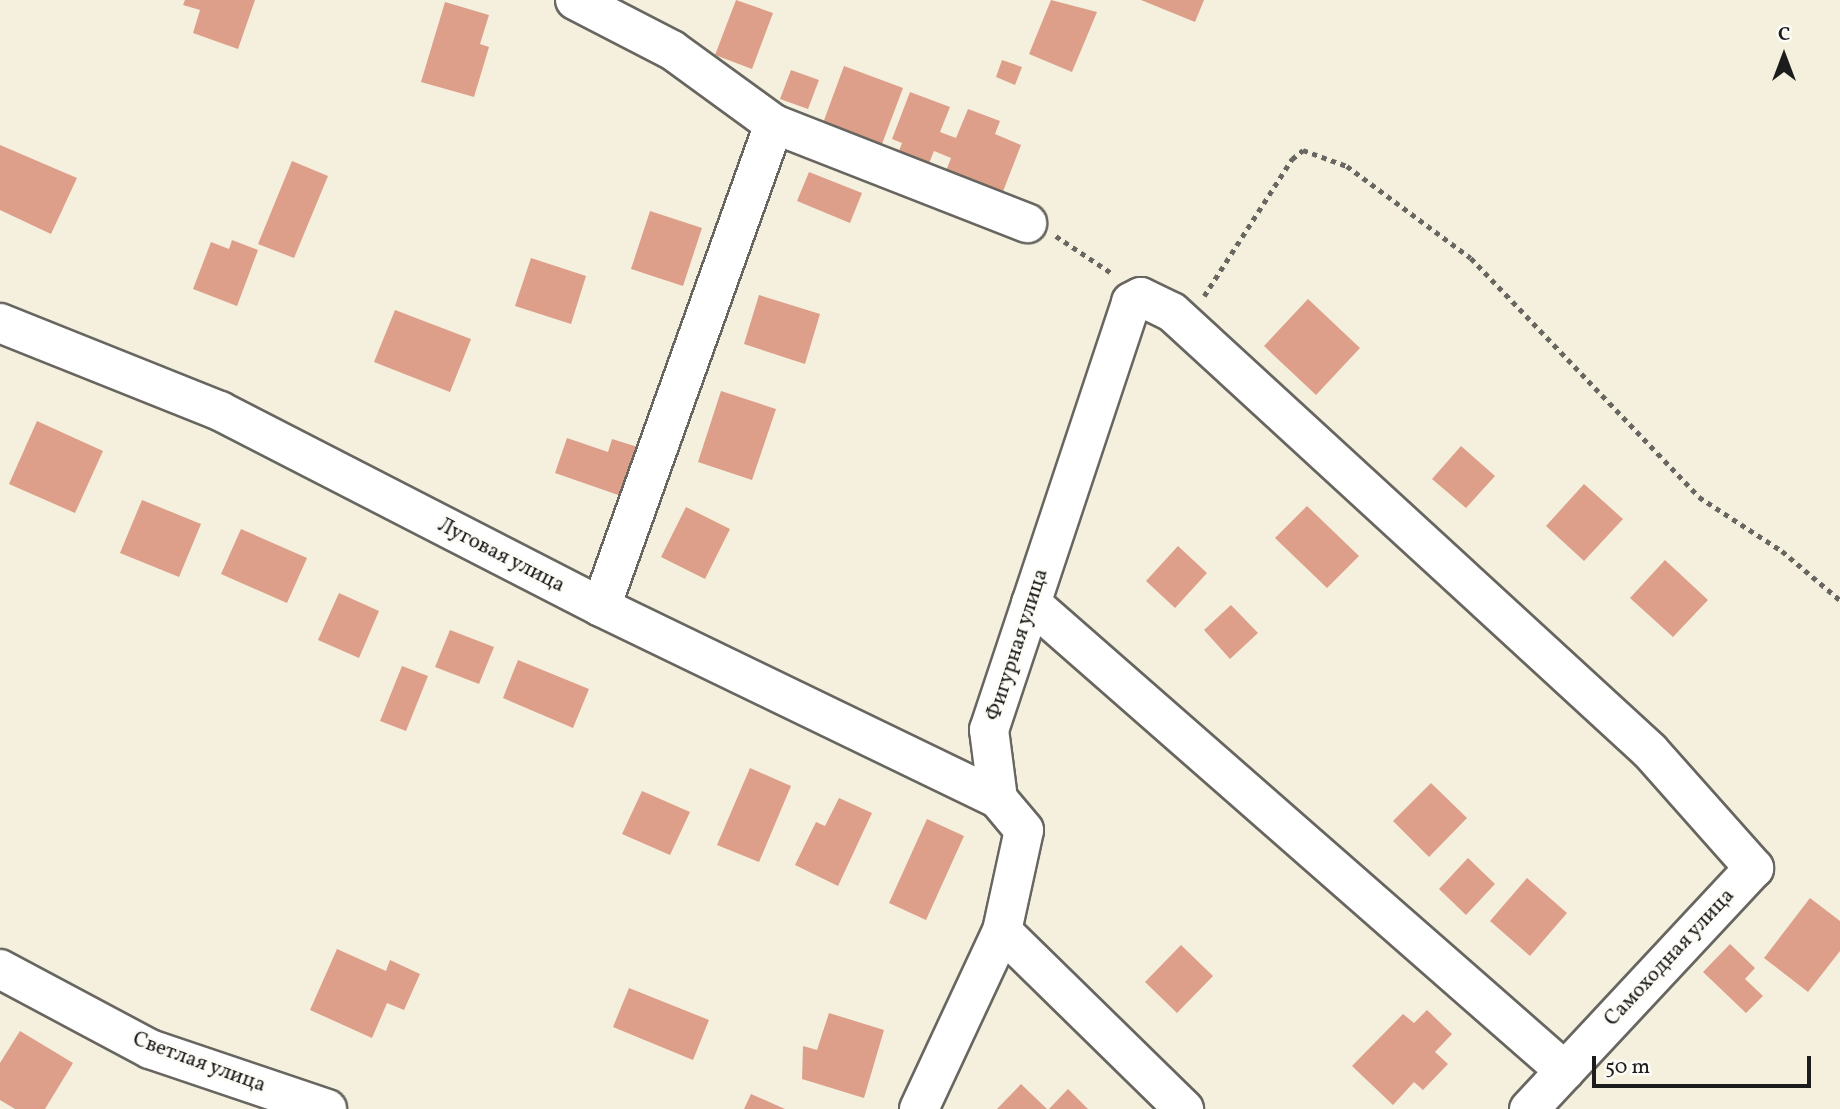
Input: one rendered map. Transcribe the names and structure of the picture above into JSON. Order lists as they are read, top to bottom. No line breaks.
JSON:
{"streets":{"street":["Луговая улица","Фигурная улица","Самоходная улица","Светлая улица"]},"crossings":[["Луговая улица","Фигурная улица"],["Фигурная улица","Самоходная улица"]],"scale_bar":"50 m","north":"top"}
